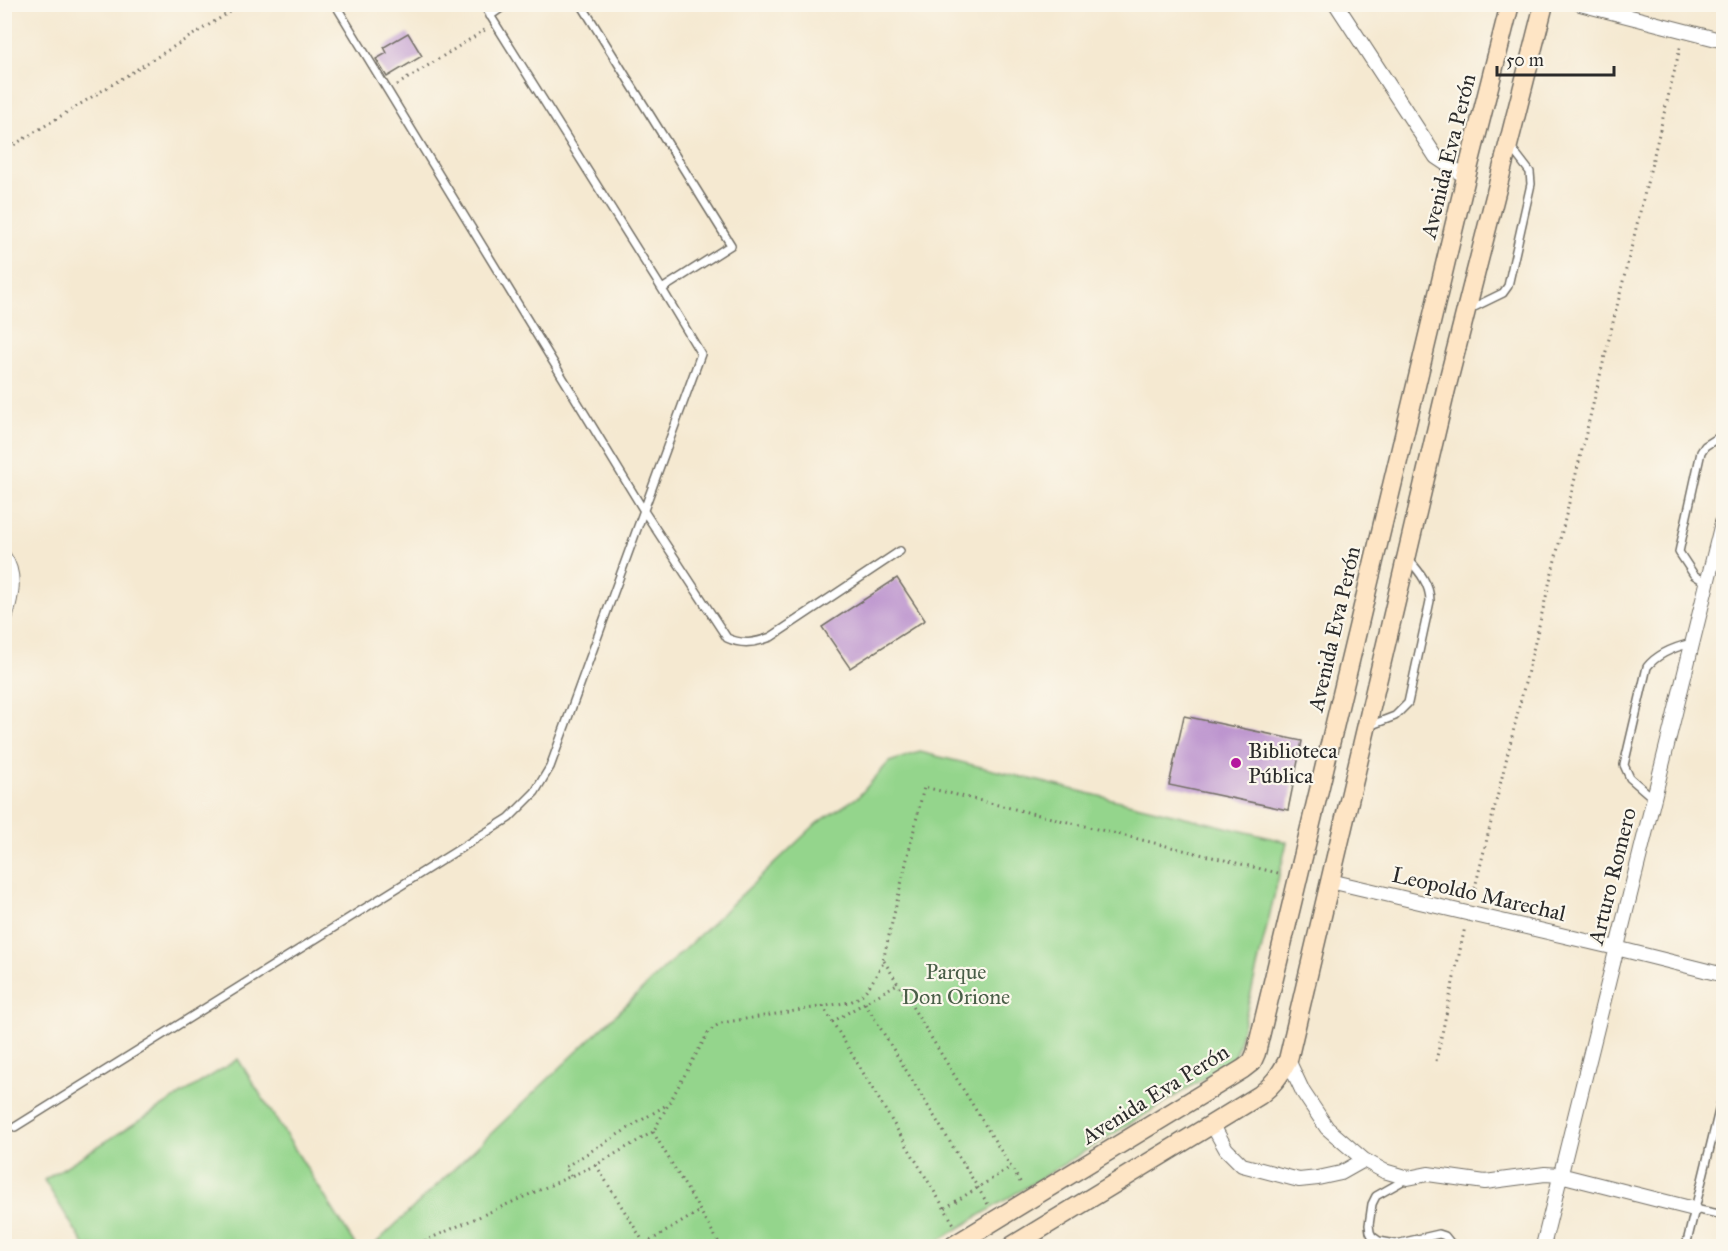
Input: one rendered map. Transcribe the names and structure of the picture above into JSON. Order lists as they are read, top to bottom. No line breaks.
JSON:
{"streets":{"main road":["Avenida Eva Perón"],"street":["Arturo Romero","Leopoldo Marechal"]},"crossings":[["Arturo Romero","Leopoldo Marechal"]],"parks":["Parque Don Orione"],"places":["Biblioteca Pública"],"scale_bar":"50 m"}
